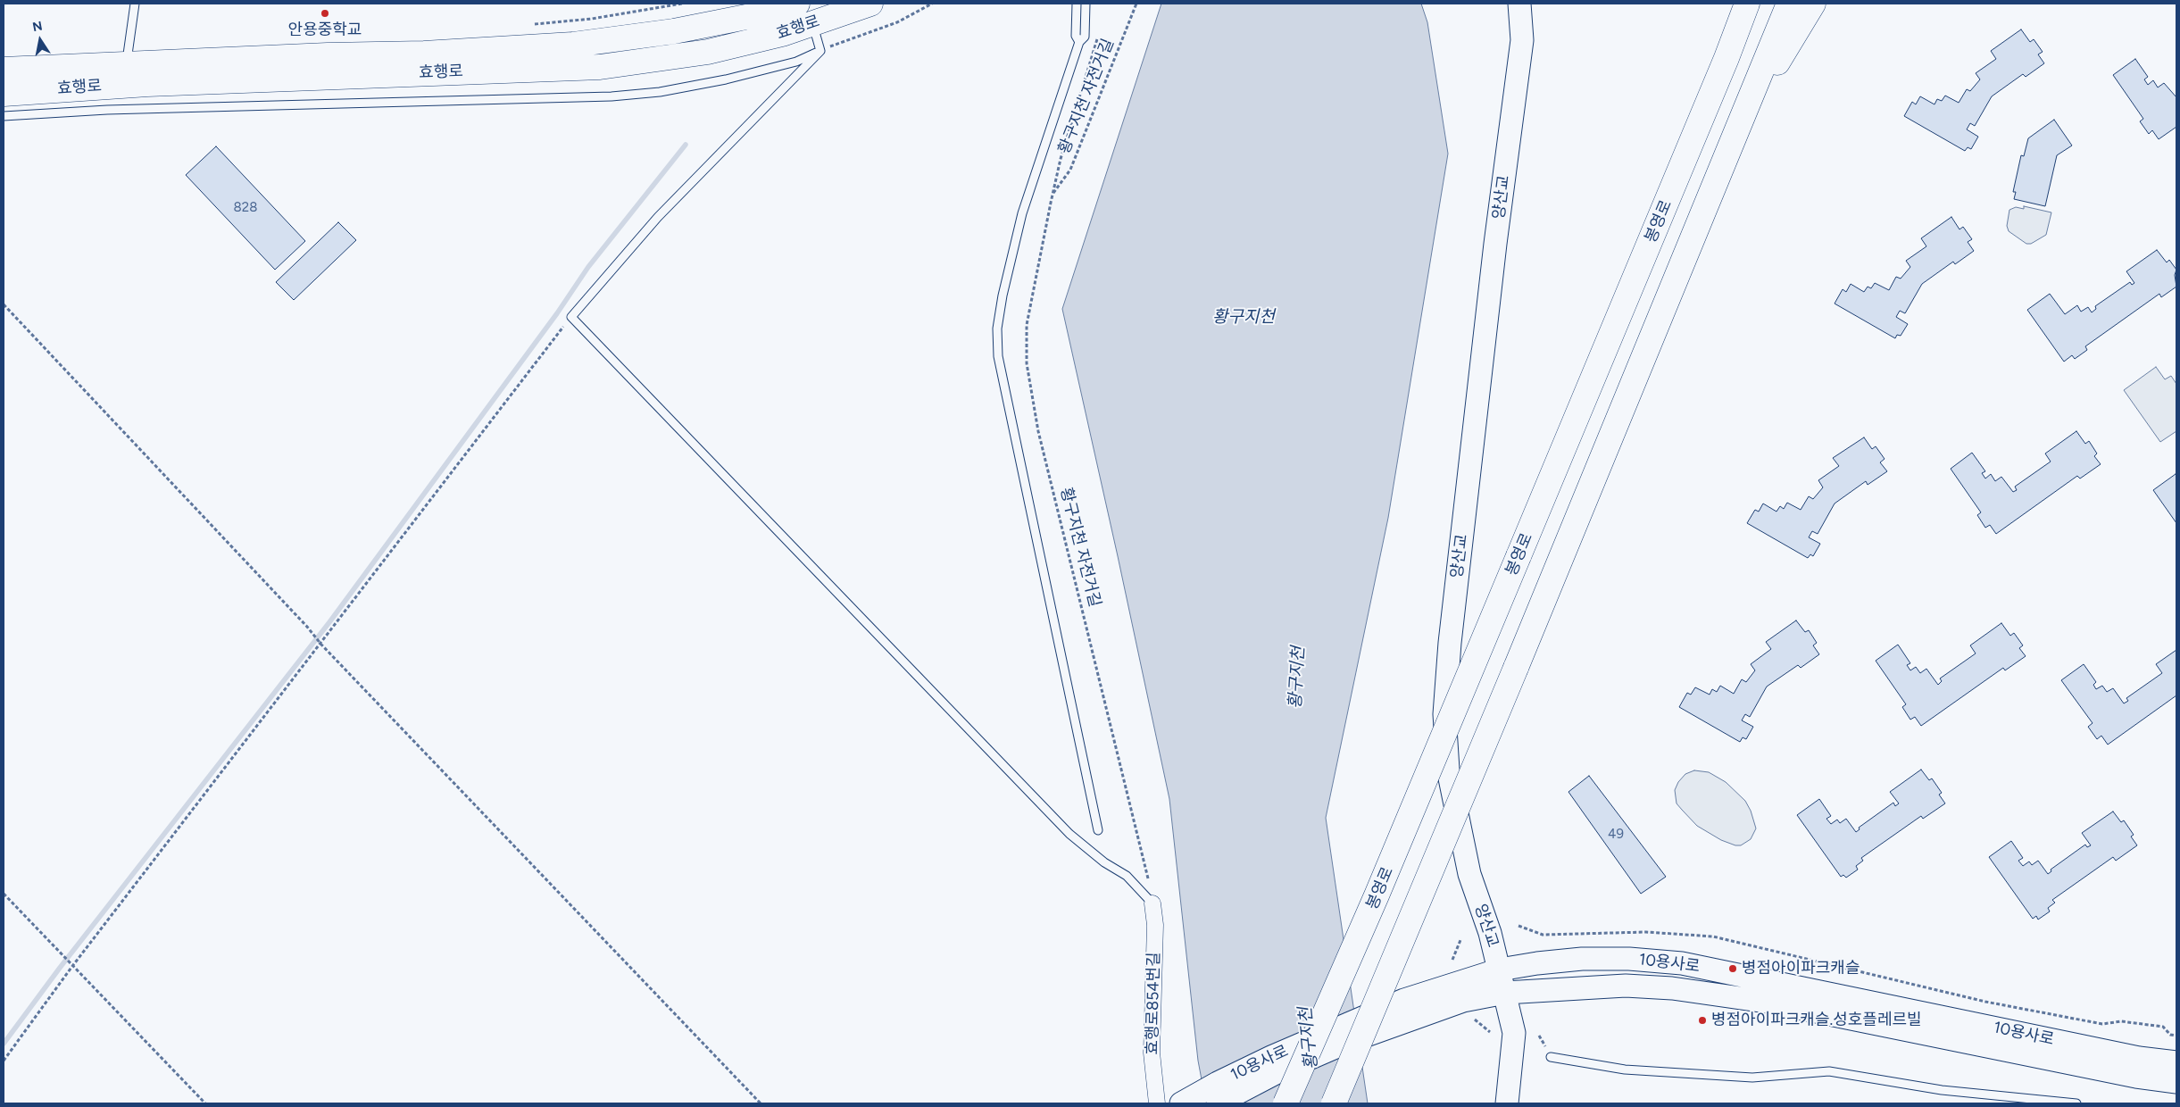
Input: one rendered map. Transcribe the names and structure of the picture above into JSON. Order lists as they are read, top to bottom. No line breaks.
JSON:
{"streets":{"main road":["효행로","봉영로"],"street":["양산교","10용사로","효행로854번길"],"path":["황구지천 자전거길"]},"crossings":[["황구지천 자전거길","효행로854번길"],["양산교","10용사로"]],"water":["황구지천"],"places":["안용중학교","병점아이파크캐슬","병점아이파크캐슬.성호플레르빌"],"house_numbers":["828","49"],"north":"top"}
